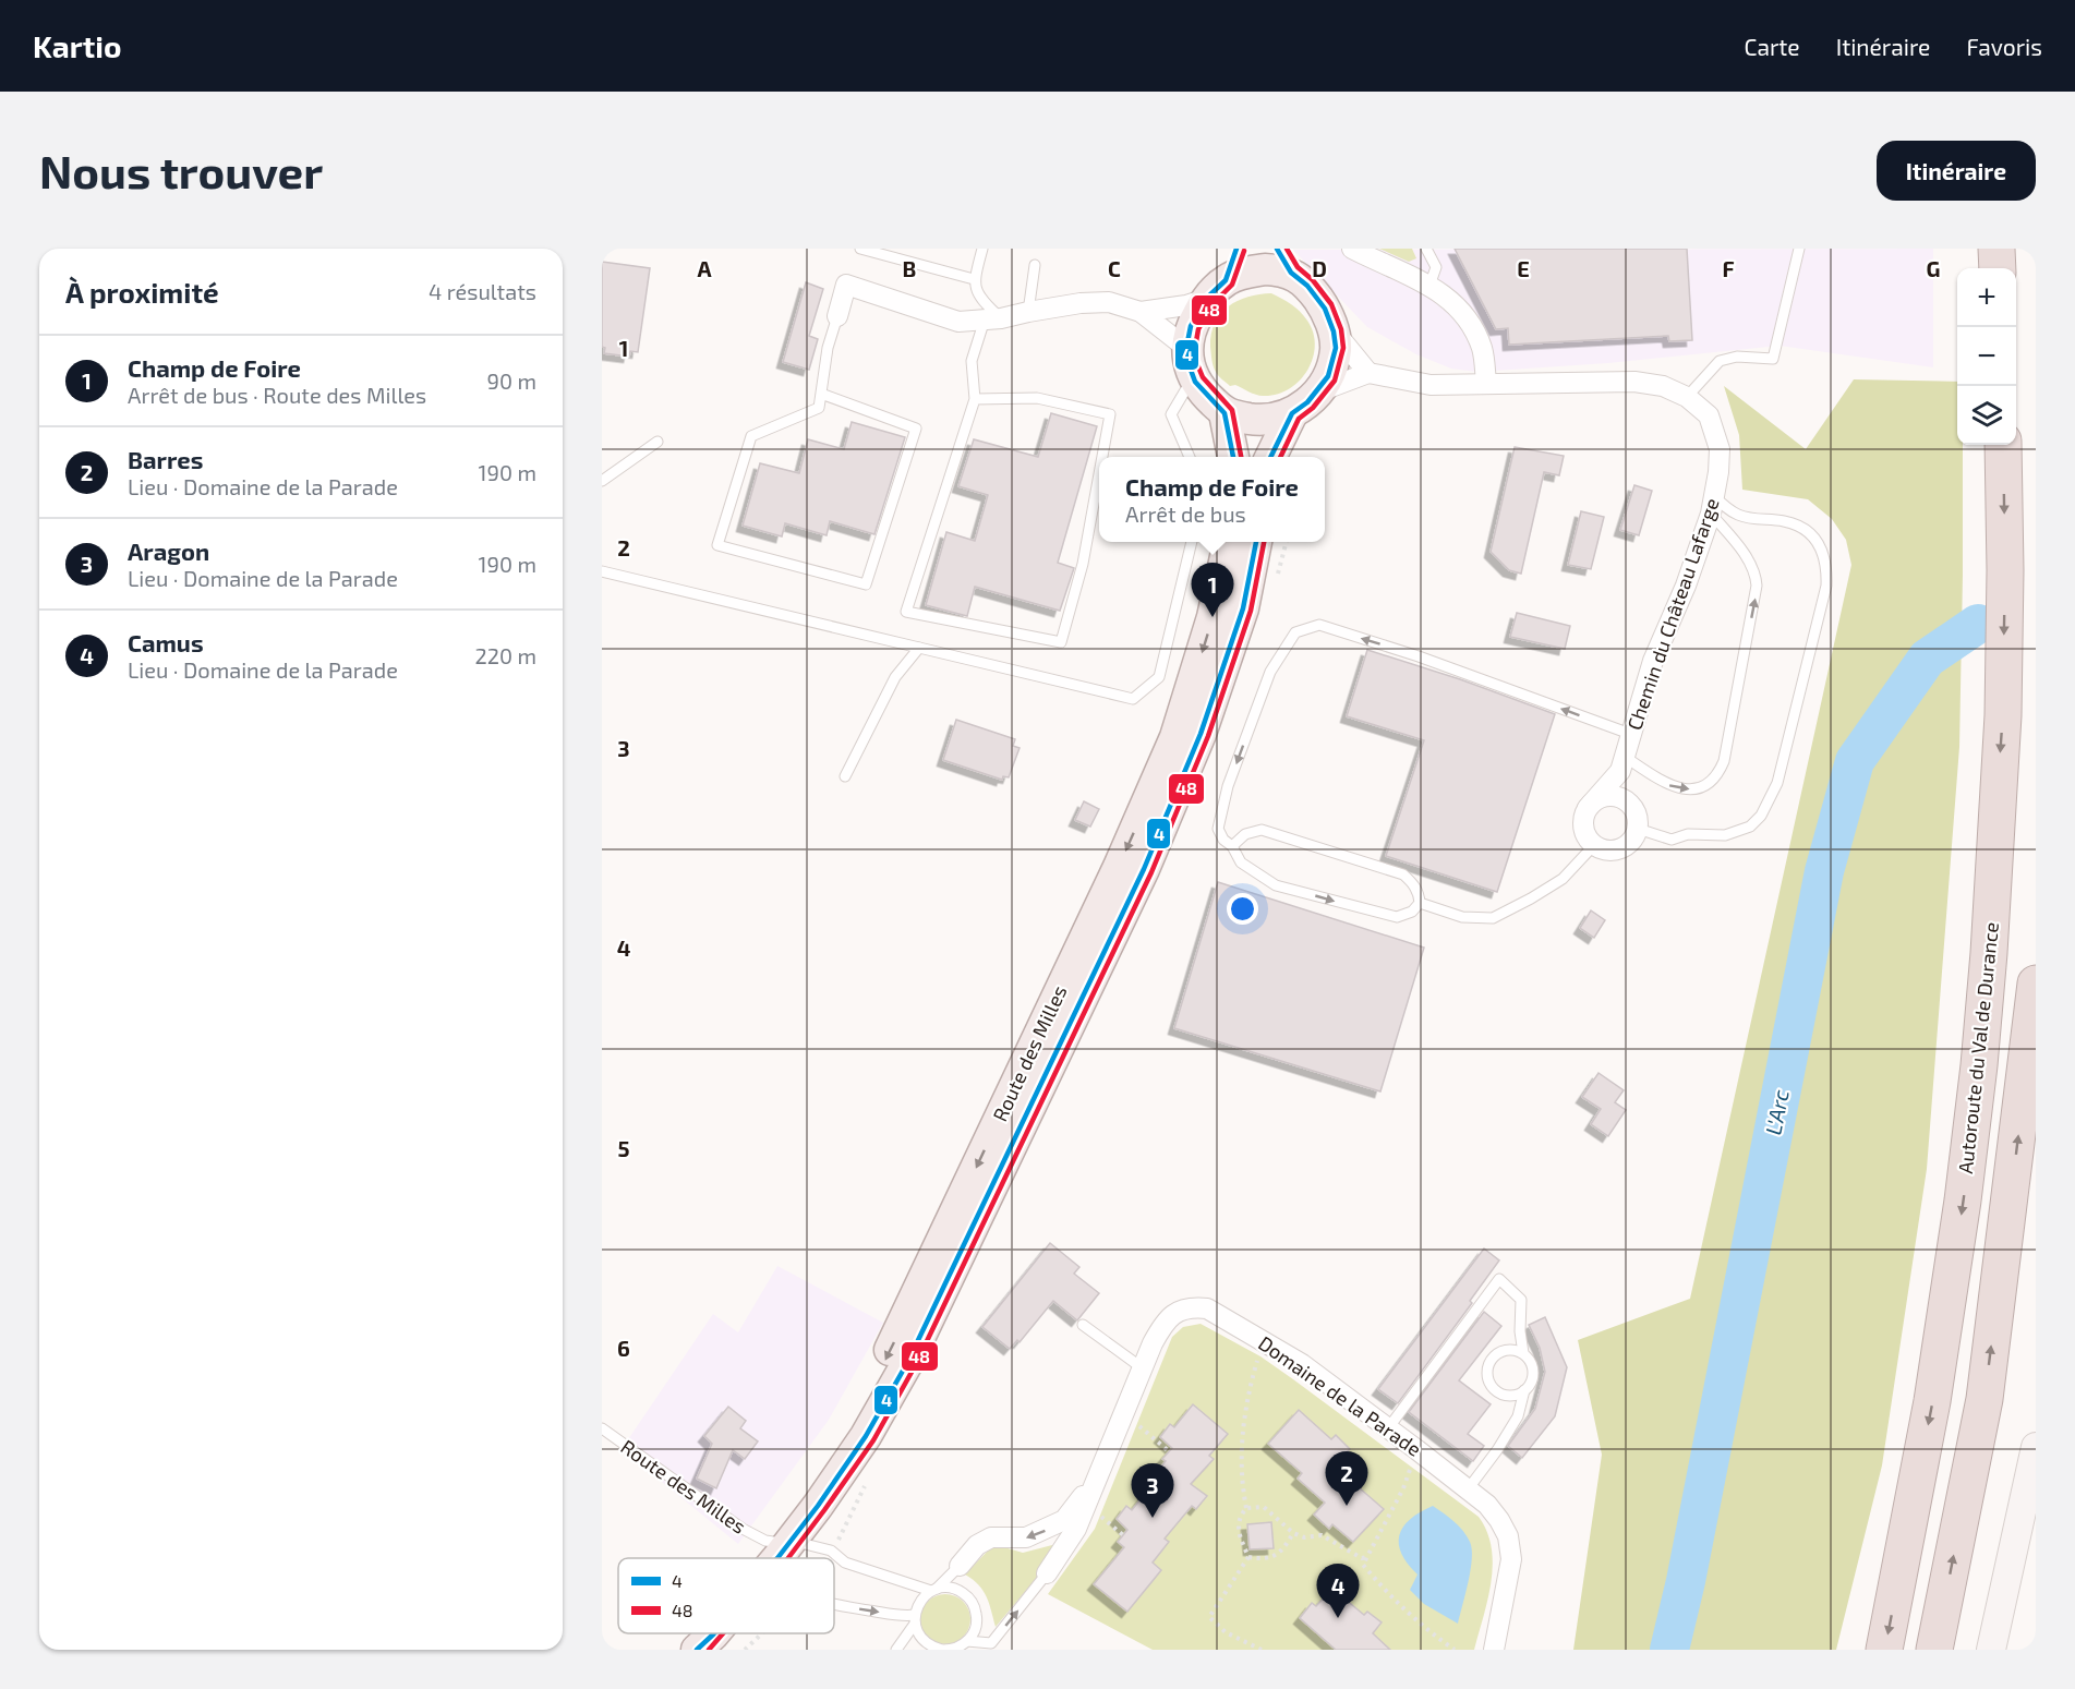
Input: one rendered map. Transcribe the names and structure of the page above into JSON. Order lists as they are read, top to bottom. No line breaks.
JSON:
{"streets":{"highway":["Autoroute du Val de Durance"],"main road":["Route des Milles"],"street":["Chemin du Château Lafarge","Domaine de la Parade"]},"water":["L'Arc"],"lines":["transit line 4","transit line 48"],"legend":["4","48"],"page":{"header":"Kartio","nav":["Carte","Itinéraire","Favoris"],"buttons":"Itinéraire","title":"Nous trouver","heading":["À proximité","4 résultats"],"map_buttons":["+","−"],"list":[{"mark":"1","name":"Champ de Foire","note":"Arrêt de bus · Route des Milles","value":"90 m"},{"mark":"2","name":"Barres","note":"Lieu · Domaine de la Parade","value":"190 m"},{"mark":"3","name":"Aragon","note":"Lieu · Domaine de la Parade","value":"190 m"},{"mark":"4","name":"Camus","note":"Lieu · Domaine de la Parade","value":"220 m"}],"popup":["Champ de Foire","Arrêt de bus"],"pins":["1","2","3","4"]},"grid":{"columns":["A","B","C","D","E","F","G"],"rows":["1","2","3","4","5","6"]}}
